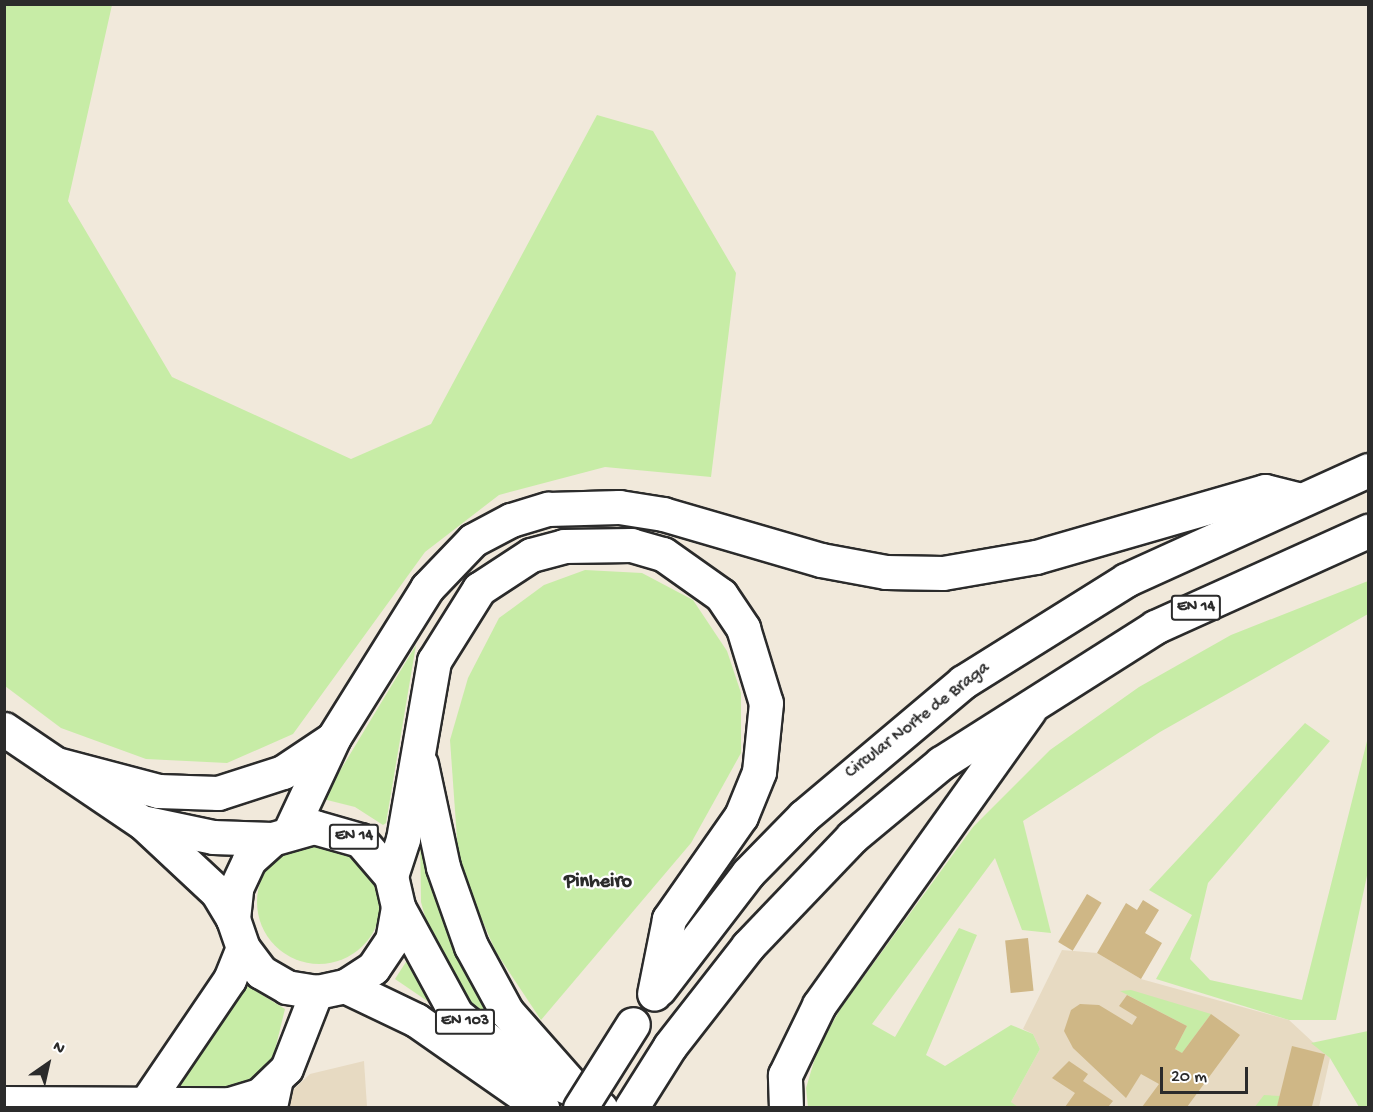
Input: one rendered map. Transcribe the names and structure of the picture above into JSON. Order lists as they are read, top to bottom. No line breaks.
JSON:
{"streets":{"main road":["EN 14","Circular Norte de Braga","EN 103"]},"crossings":[["EN 14","EN 103"],["Circular Norte de Braga","EN 103"]],"districts":["Pinheiro"],"scale_bar":"20 m","north":"top right"}
